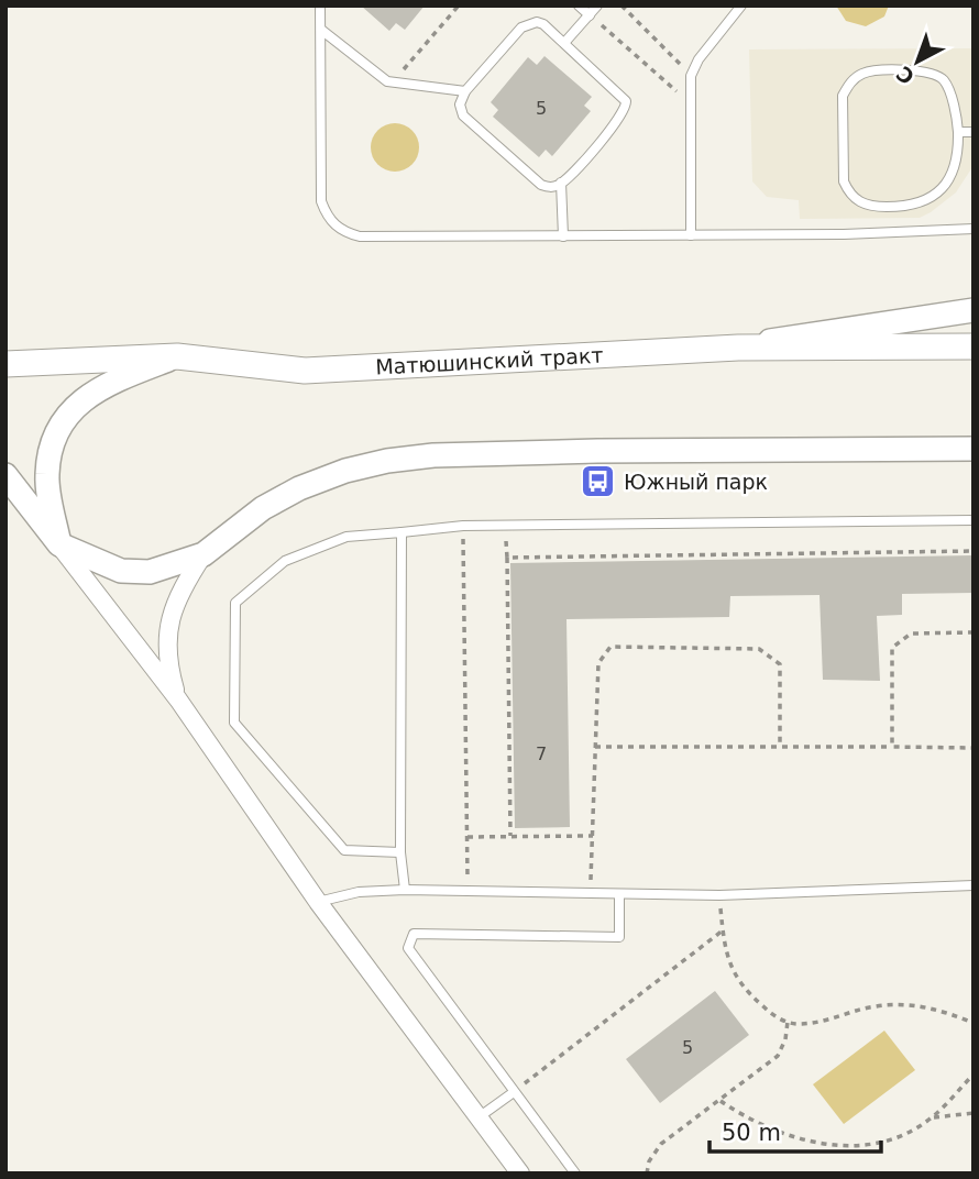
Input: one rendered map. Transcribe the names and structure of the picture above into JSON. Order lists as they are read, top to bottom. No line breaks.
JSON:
{"streets":{"main road":["Матюшинский тракт"]},"places":{"bus stop":["Южный парк"]},"house_numbers":["5","7","5"],"scale_bar":"50 m","north":"bottom left"}
